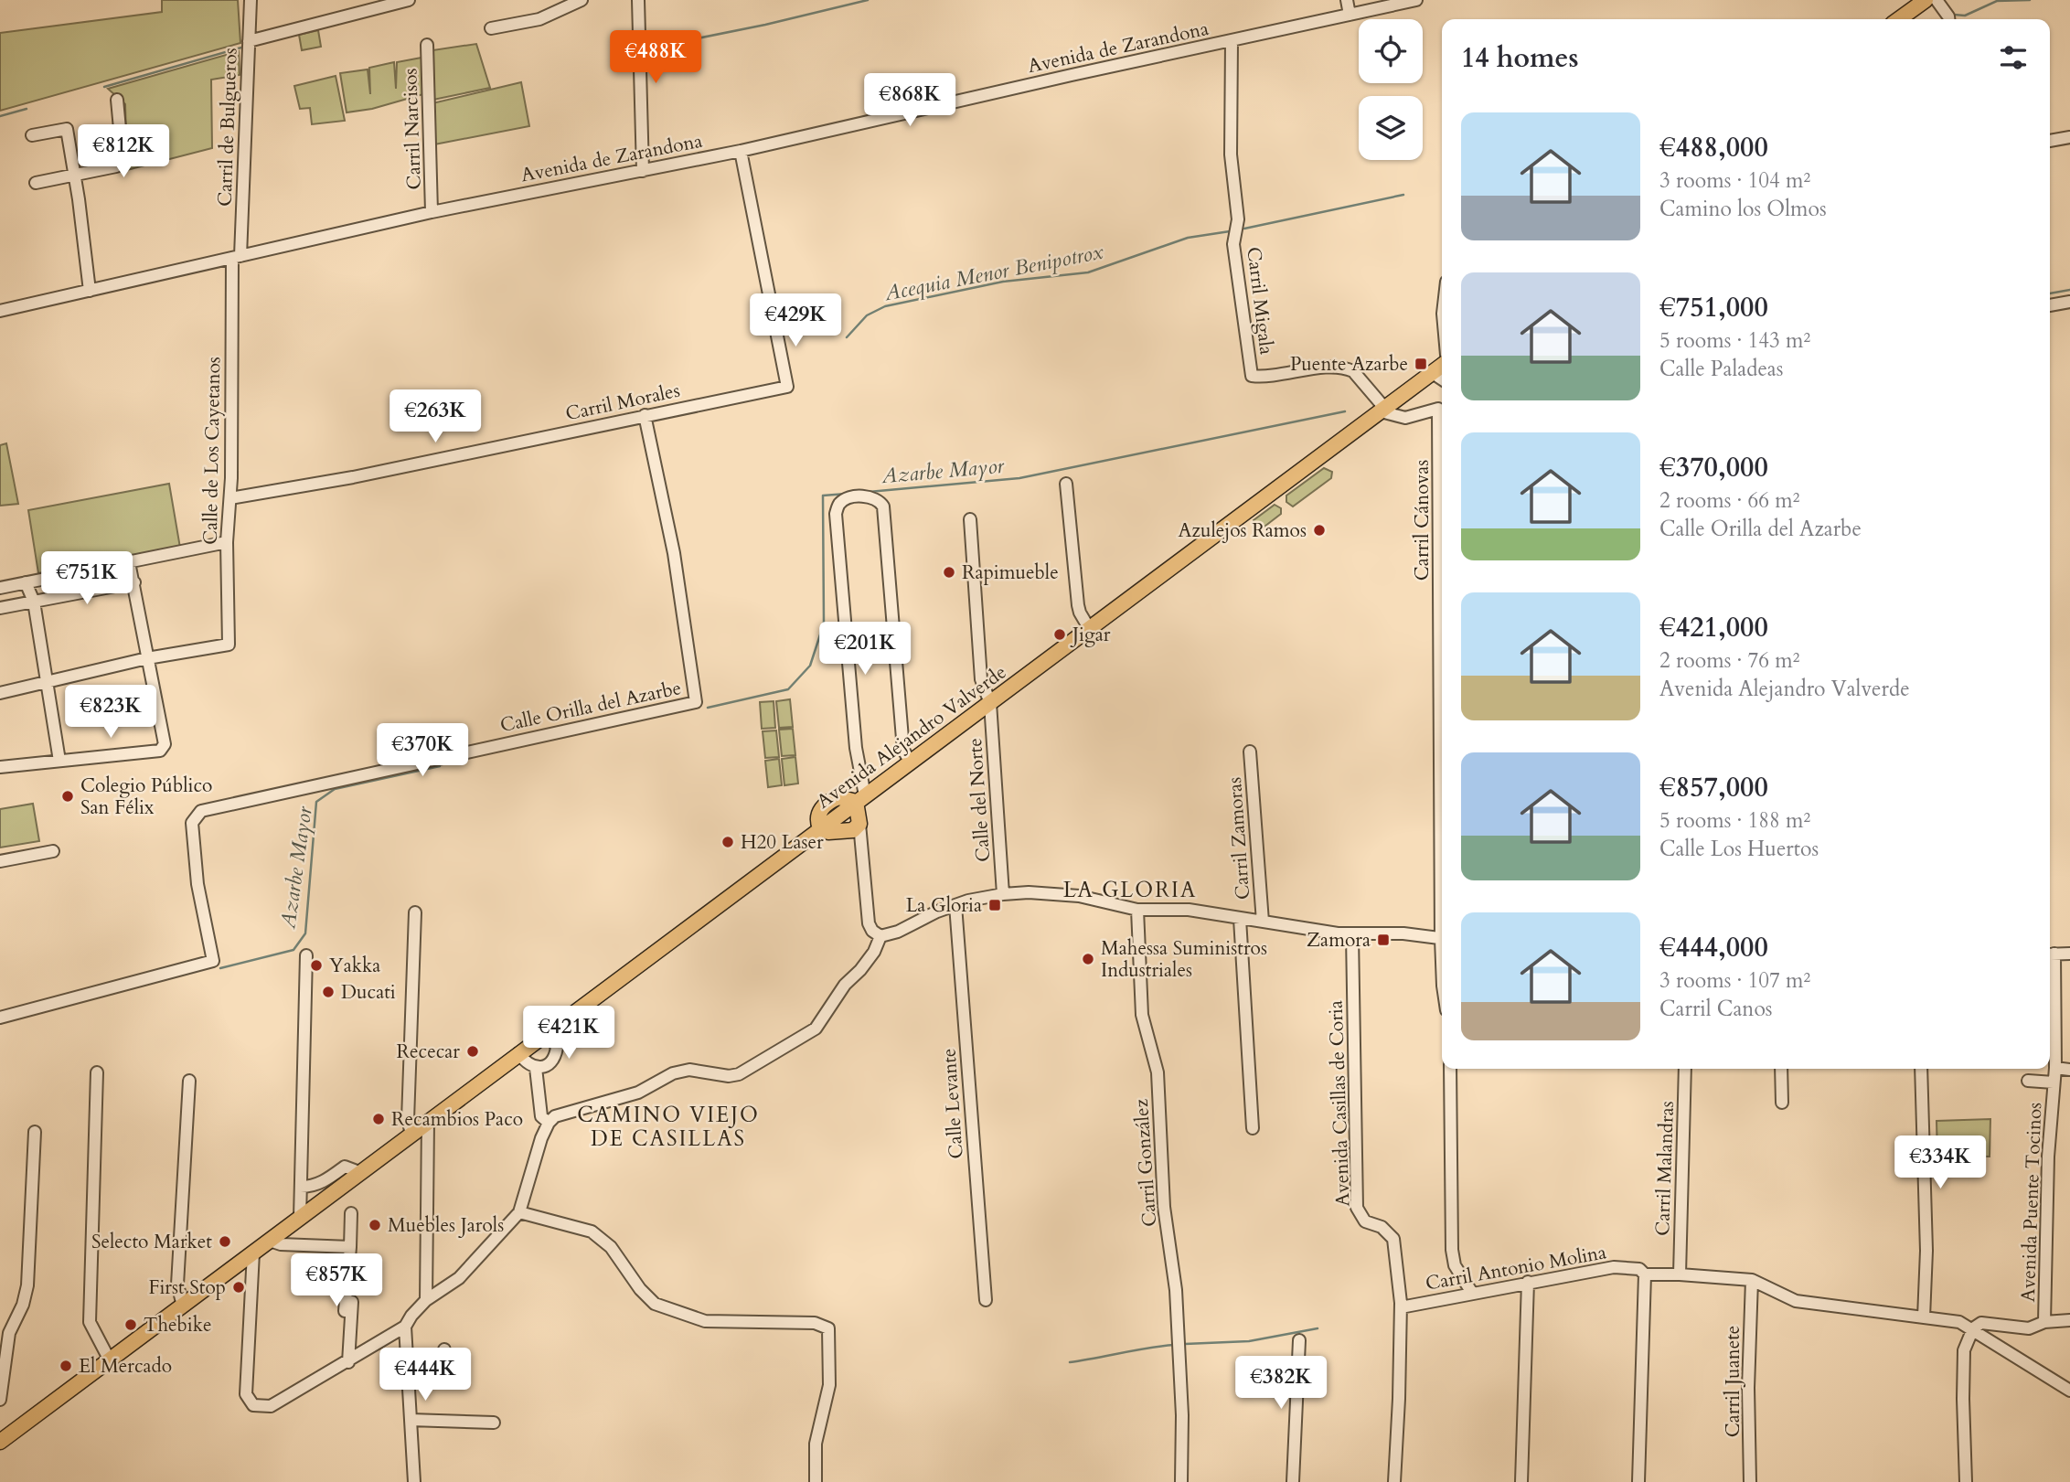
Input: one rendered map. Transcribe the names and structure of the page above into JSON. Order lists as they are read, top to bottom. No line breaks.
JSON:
{"streets":{"main road":["Avenida Alejandro Valverde"],"street":["Avenida de Zarandona","Carril de Bulgueros","Carril Narcisos","Carril Migala","Carril Morales","Calle de Los Cayetanos","Carril Cánovas","Calle Orilla del Azarbe","Calle del Norte","Carril Zamoras","Calle Levante","Avenida Casillas de Coria","Carril González","Carril Malandras","Avenida Puente Tocinos","Carril Antonio Molina","Carril Juanete"]},"crossings":[["Avenida de Zarandona","Carril de Bulgueros"],["Avenida de Zarandona","Carril Narcisos"],["Avenida de Zarandona","Carril Migala"],["Avenida de Zarandona","Carril Morales"],["Avenida de Zarandona","Calle de Los Cayetanos"],["Carril de Bulgueros","Calle de Los Cayetanos"],["Carril Migala","Carril Cánovas"],["Carril Migala","Avenida Alejandro Valverde"],["Carril Morales","Calle de Los Cayetanos"],["Carril Morales","Calle Orilla del Azarbe"],["Carril Cánovas","Avenida Alejandro Valverde"],["Avenida Alejandro Valverde","Calle del Norte"],["Avenida Casillas de Coria","Carril Antonio Molina"],["Carril Malandras","Carril Antonio Molina"],["Carril Antonio Molina","Carril Juanete"]],"districts":["LA GLORIA","CAMINO VIEJO DE CASILLAS"],"water":["Acequia Menor Benipotrox","Azarbe Mayor"],"places":{"transit":["Puente Azarbe","La Gloria","Zamora"],"other":["Azulejos Ramos","Rapimueble","Jigar","Colegio Público San Félix","H20 Laser","Mahessa Suministros Industriales","Yakka","Ducati","Rececar","Recambios Paco","Muebles Jarols","Selecto Market","First Stop","Thebike","El Mercado"]},"page":{"heading":"14 homes","price":["€488K","€868K","€812K","€429K","€263K","€751K","€201K","€823K","€370K","€421K","€334K","€857K","€444K","€382K"],"list":[{"name":"€488,000","note":"3 rooms · 104 m² · Camino los Olmos"},{"name":"€751,000","note":"5 rooms · 143 m² · Calle Paladeas"},{"name":"€370,000","note":"2 rooms · 66 m² · Calle Orilla del Azarbe"},{"name":"€421,000","note":"2 rooms · 76 m² · Avenida Alejandro Valverde"},{"name":"€857,000","note":"5 rooms · 188 m² · Calle Los Huertos"},{"name":"€444,000","note":"3 rooms · 107 m² · Carril Canos"}]}}
